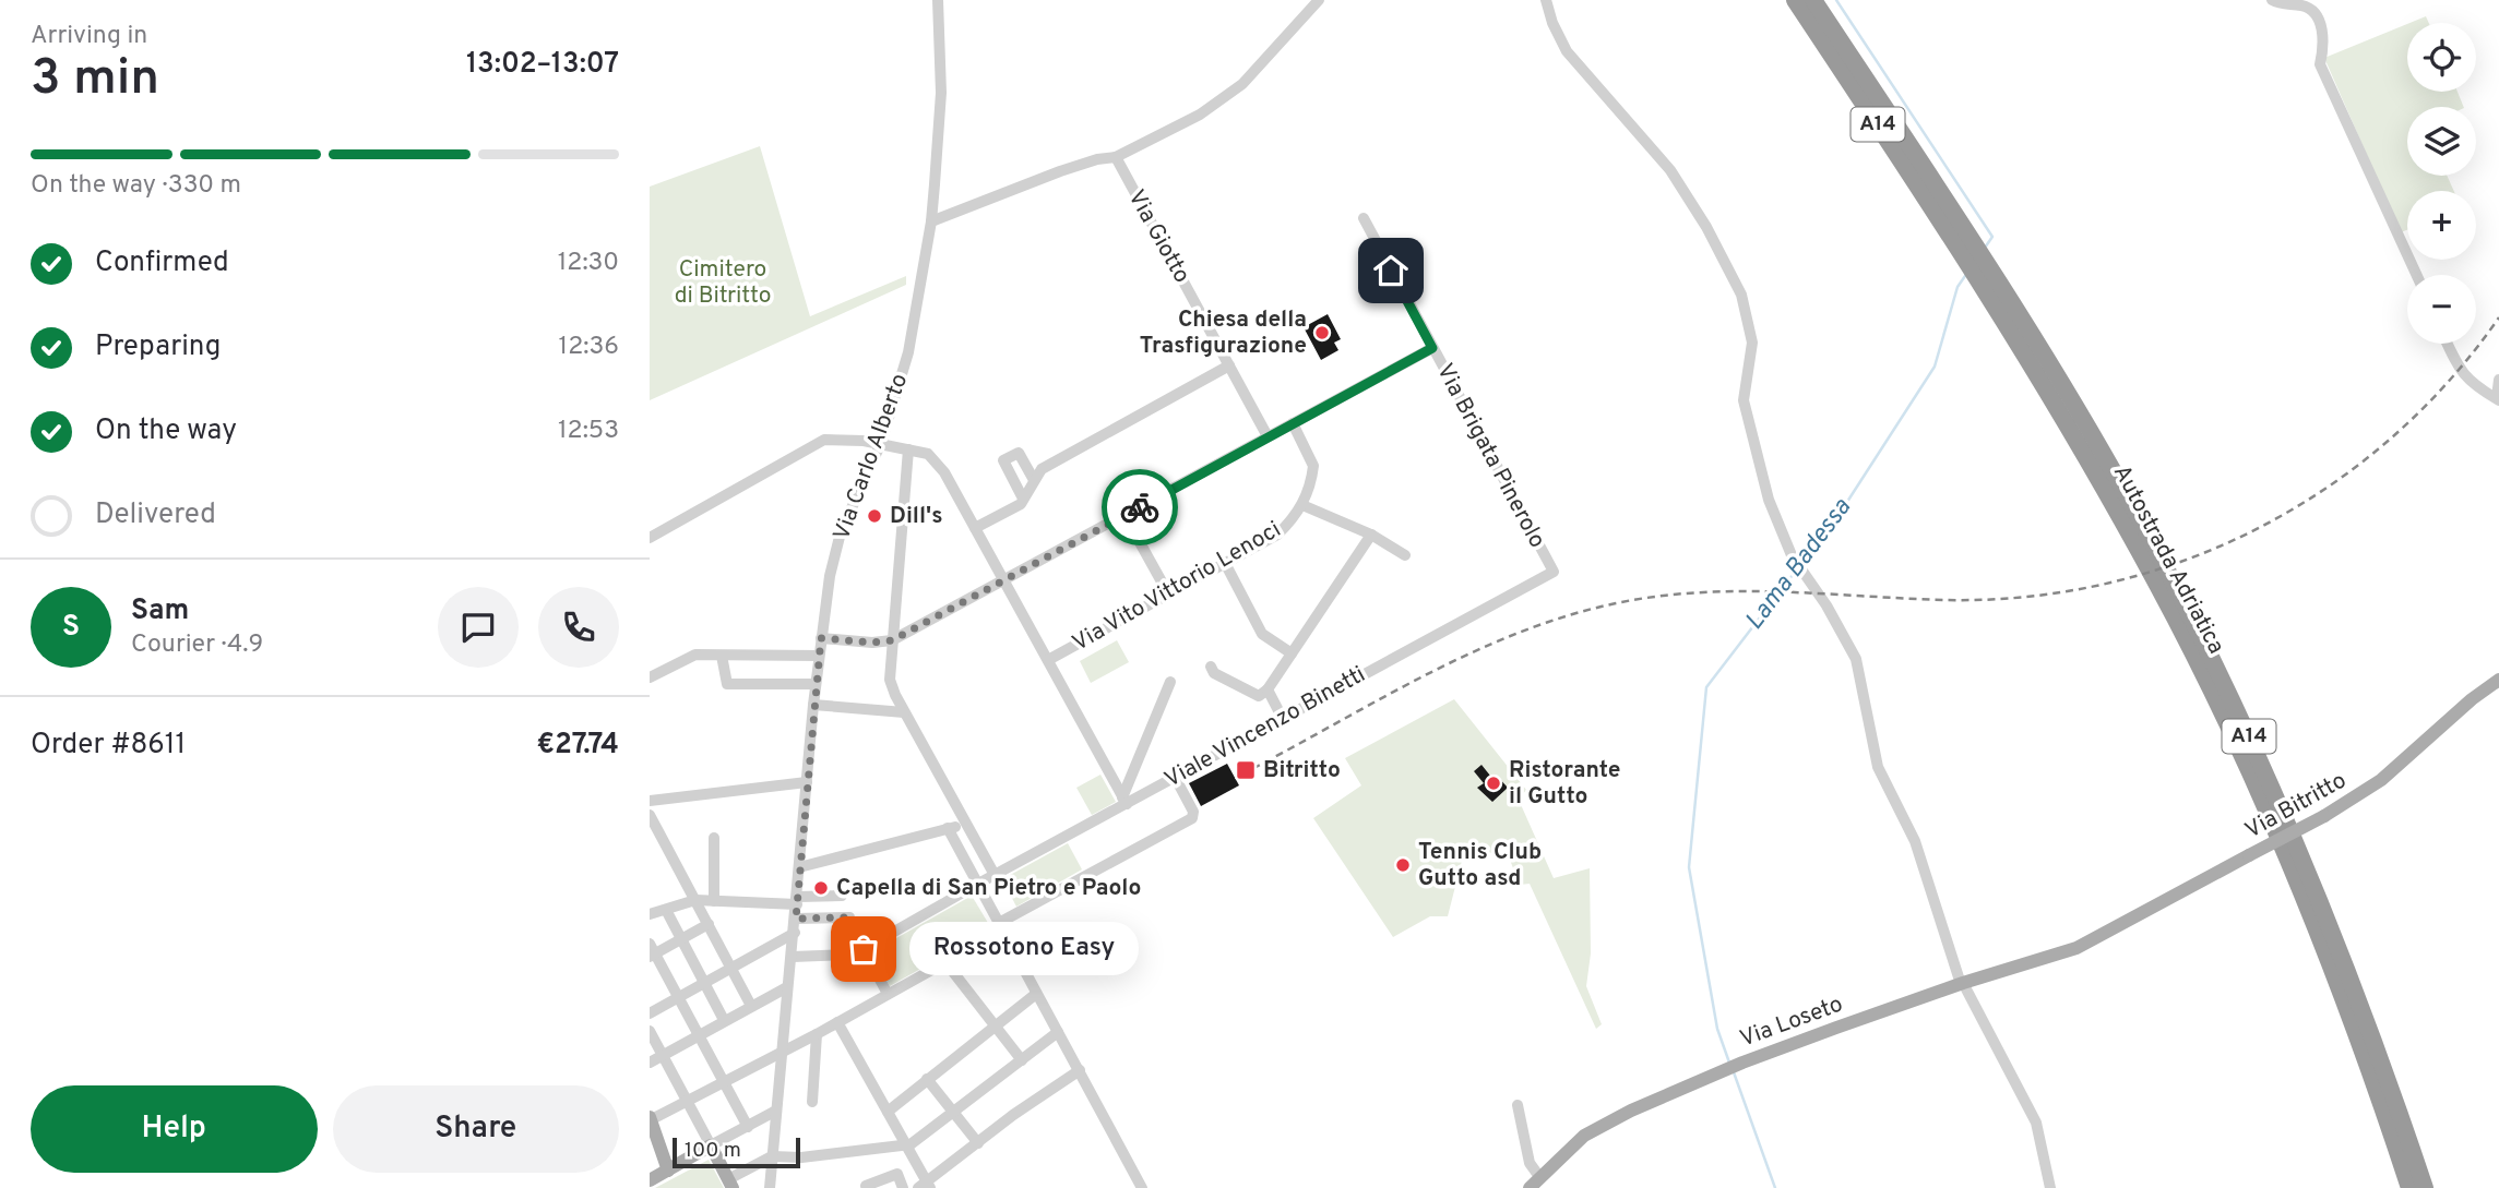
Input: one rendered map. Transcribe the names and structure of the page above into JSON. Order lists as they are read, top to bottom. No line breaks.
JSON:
{"streets":{"highway":["A14","Autostrada Adriatica"],"main road":["Via Bitritto","Via Loseto"],"street":["Via Giotto","Via Brigata Pinerolo","Via Carlo Alberto","Via Vito Vittorio Lenoci","Viale Vincenzo Binetti"]},"crossings":[["Via Brigata Pinerolo","Viale Vincenzo Binetti"],["Via Bitritto","Via Loseto"]],"water":["Lama Badessa"],"parks":["Cimitero di Bitritto"],"places":{"other":["Chiesa della Trasfigurazione","Dill's","Ristorante il Gutto","Tennis Club Gutto asd","Capella di San Pietro e Paolo","Rossotono Easy"],"transit":["Bitritto"]},"scale_bar":"100 m","page":{"heading":["3 min","Arriving in","13:02–13:07"],"panel":["Sam","Courier · 4.9","Order #8611","€27.74"],"map_buttons":["+","−"],"bar":"On the way · 330 m","list":[["Confirmed","12:30"],["Preparing","12:36"],["On the way","12:53"],"Delivered"],"round":"S","bubble":"Rossotono Easy","buttons":["Help","Share"],"scale":"100 m"}}
